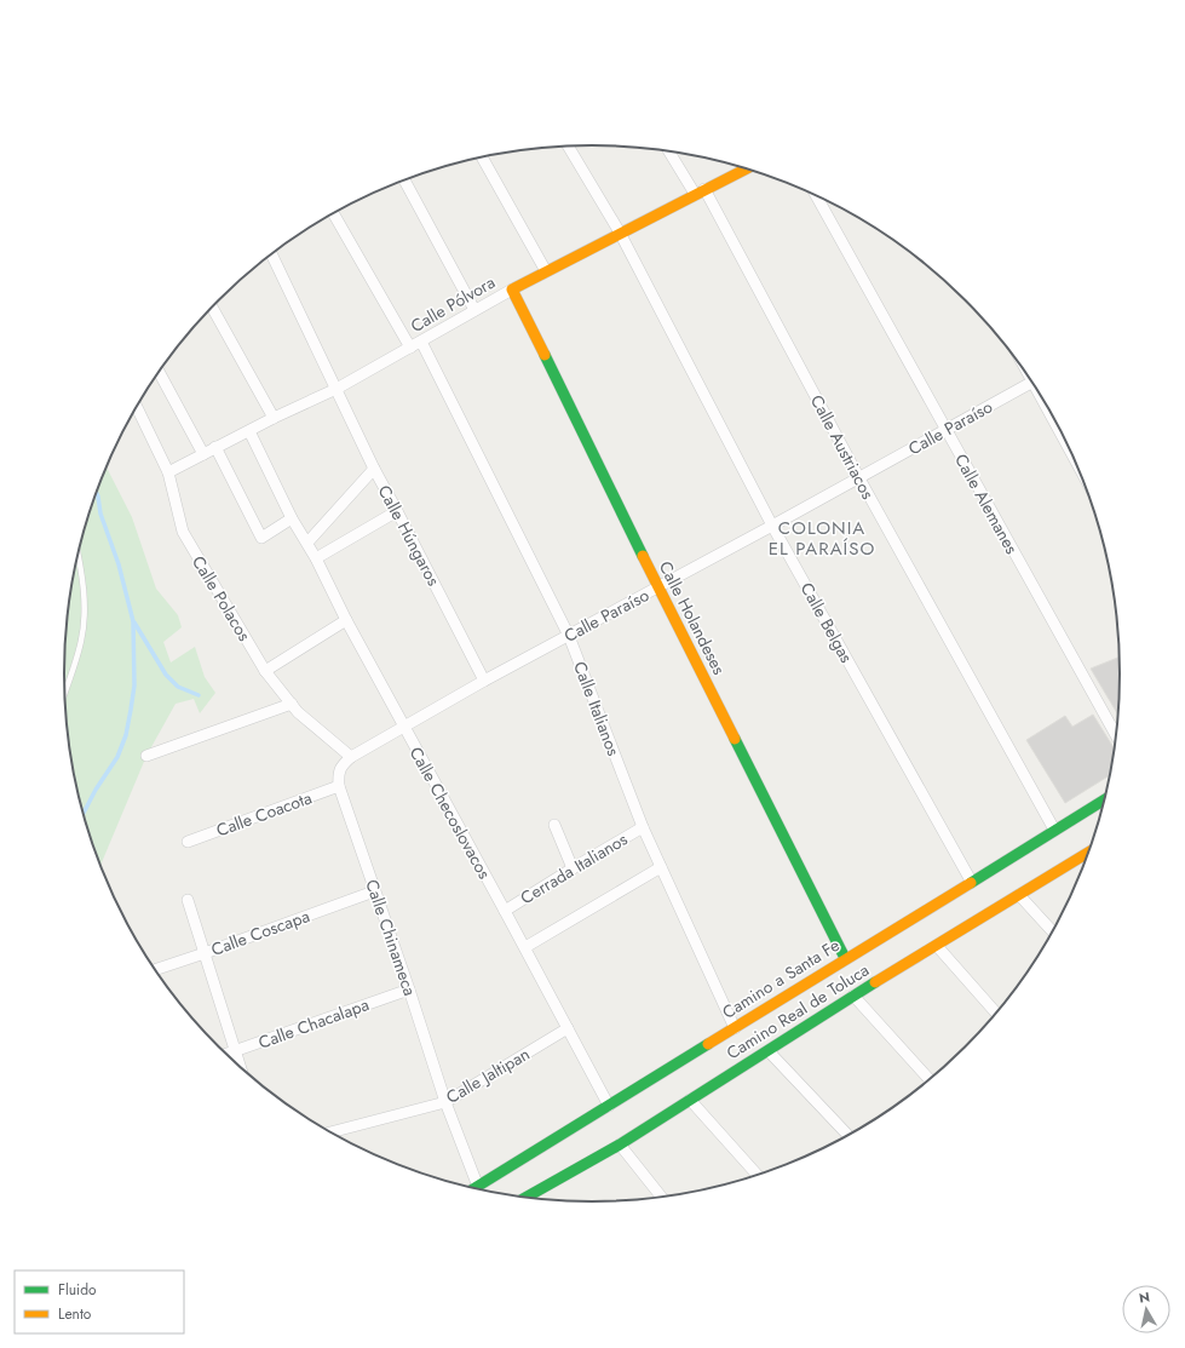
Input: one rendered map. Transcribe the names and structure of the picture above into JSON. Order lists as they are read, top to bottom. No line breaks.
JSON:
{"streets":{"main road":["Calle Pólvora","Calle Holandeses","Camino a Santa Fe","Camino Real de Toluca"],"street":["Calle Paraíso","Calle Austriacos","Calle Alemanes","Calle Húngaros","Calle Polacos","Calle Belgas","Calle Italianos","Calle Checoslovacos","Calle Coacota","Cerrada Italianos","Calle Coscapa","Calle Chinameca","Calle Chacalapa","Calle Jaltipan"]},"crossings":[["Calle Pólvora","Calle Austriacos"],["Calle Pólvora","Calle Húngaros"],["Calle Pólvora","Calle Polacos"],["Calle Pólvora","Calle Holandeses"],["Calle Pólvora","Calle Belgas"],["Calle Pólvora","Calle Italianos"],["Calle Pólvora","Calle Checoslovacos"],["Calle Paraíso","Calle Austriacos"],["Calle Paraíso","Calle Alemanes"],["Calle Paraíso","Calle Húngaros"],["Calle Paraíso","Calle Holandeses"],["Calle Paraíso","Calle Belgas"],["Calle Paraíso","Calle Italianos"],["Calle Paraíso","Calle Checoslovacos"],["Calle Austriacos","Camino a Santa Fe"],["Calle Holandeses","Camino a Santa Fe"],["Calle Belgas","Camino a Santa Fe"],["Calle Italianos","Cerrada Italianos"],["Calle Italianos","Camino a Santa Fe"],["Calle Checoslovacos","Cerrada Italianos"],["Calle Checoslovacos","Camino a Santa Fe"],["Calle Checoslovacos","Calle Jaltipan"],["Calle Coacota","Calle Chinameca"],["Calle Coscapa","Calle Chinameca"],["Calle Chinameca","Camino a Santa Fe"],["Calle Chinameca","Calle Chacalapa"],["Calle Chinameca","Calle Jaltipan"]],"districts":["COLONIA EL PARAÍSO"],"legend":["Fluido","Lento"],"north":"top"}
